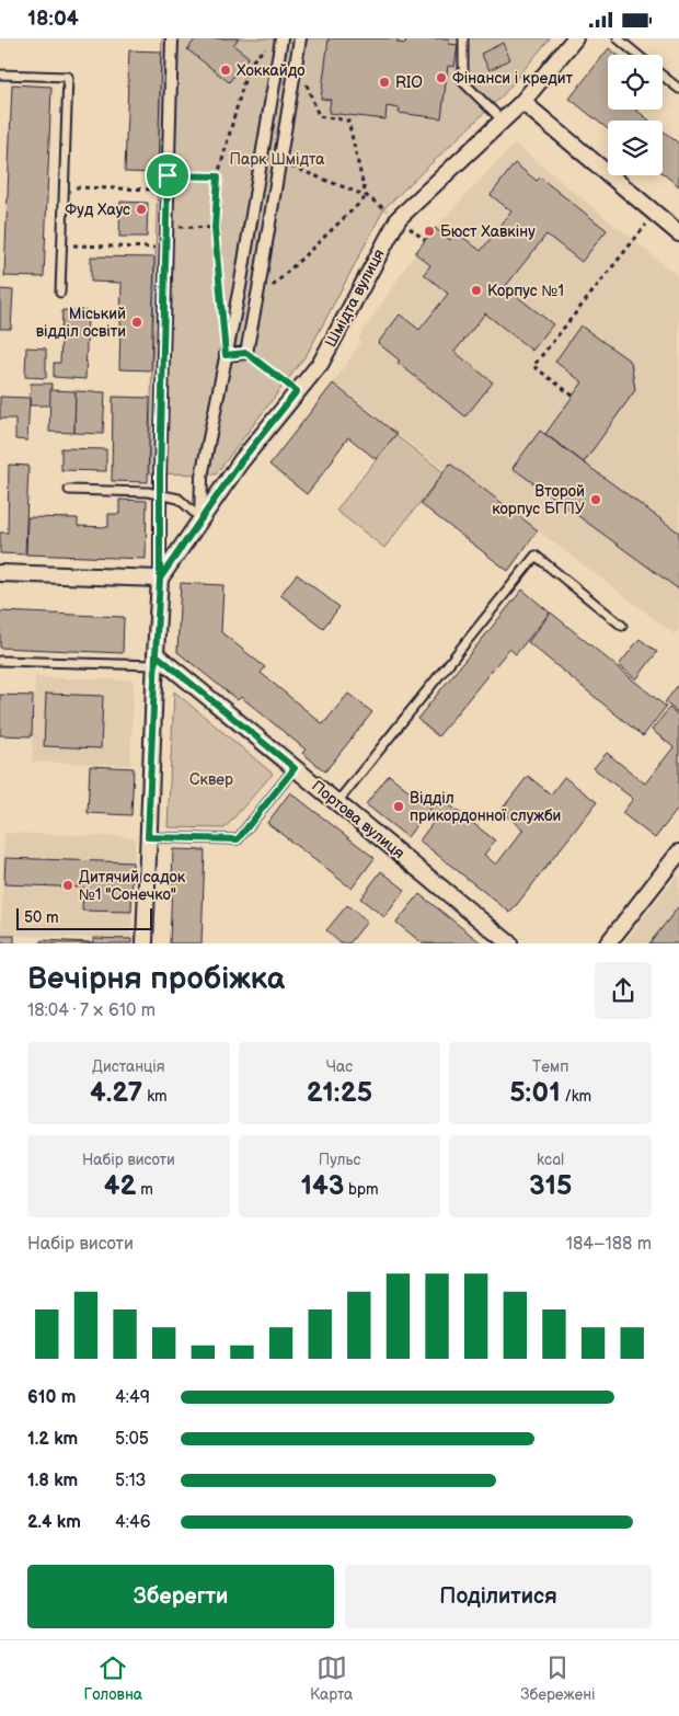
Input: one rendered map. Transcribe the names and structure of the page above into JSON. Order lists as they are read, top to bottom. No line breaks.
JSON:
{"streets":{"street":["Шмідта вулиця","Портова вулиця"]},"parks":["Парк Шмідта","Сквер"],"places":["Хоккайдо","Фінанси і кредит","RIO","Фуд Хаус","Бюст Хавкіну","Корпус №1","Міський відділ освіти","Второй корпус БГПУ","Відділ прикордонної служби","Дитячий садок №1 \"Сонечко\""],"scale_bar":"50 m","page":{"status":"18:04","scale":"50 m","heading":["Вечірня пробіжка","18:04 · 7 × 610 m"],"stats":[["Дистанція","4.27 km"],["Час","21:25"],["Темп","5:01 /km"],["Набір висоти","42 m"],["Пульс","143 bpm"],["kcal","315"]],"chart":["Набір висоти","184–188 m"],"list":[{"name":"610 m","note":"4:49"},{"name":"1.2 km","note":"5:05"},{"name":"1.8 km","note":"5:13"},{"name":"2.4 km","note":"4:46"}],"buttons":["Зберегти","Поділитися"],"tabs":["Головна","Карта","Збережені"]}}
